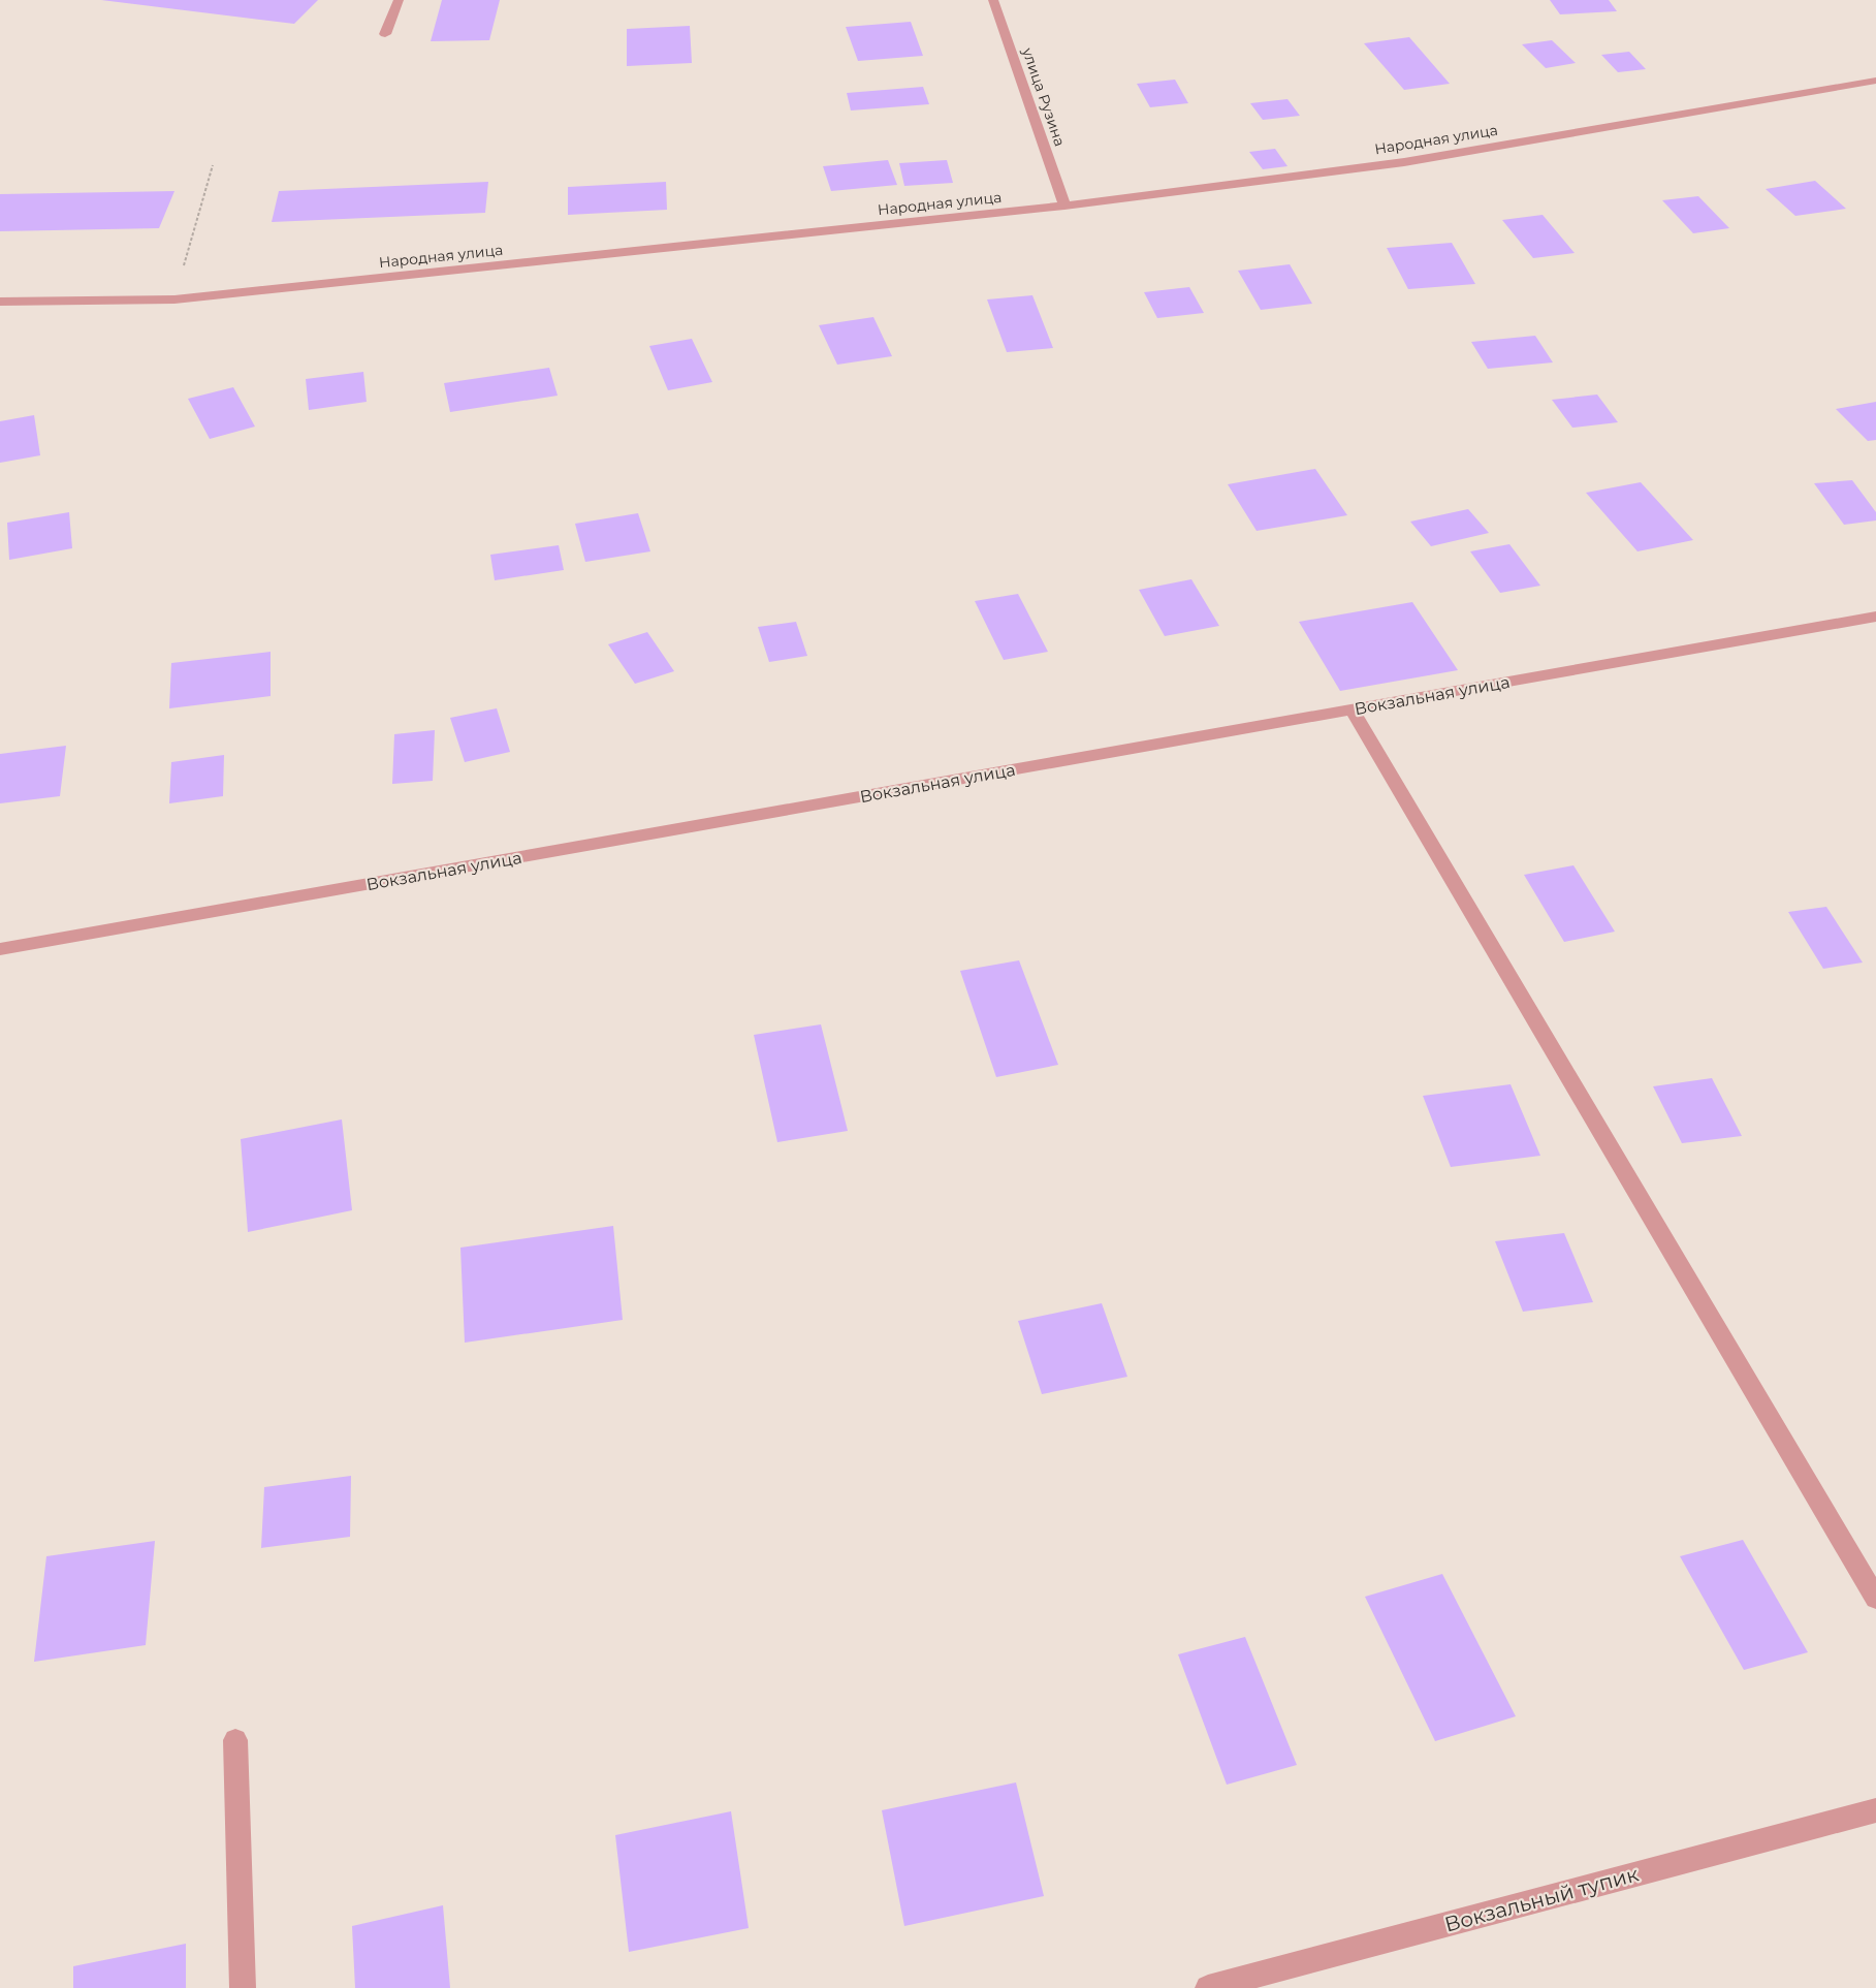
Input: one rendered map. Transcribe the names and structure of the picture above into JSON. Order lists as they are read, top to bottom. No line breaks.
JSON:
{"streets":{"street":["улица Рузина","Народная улица","Вокзальная улица","Вокзальный тупик"]},"crossings":[["улица Рузина","Народная улица"]]}
